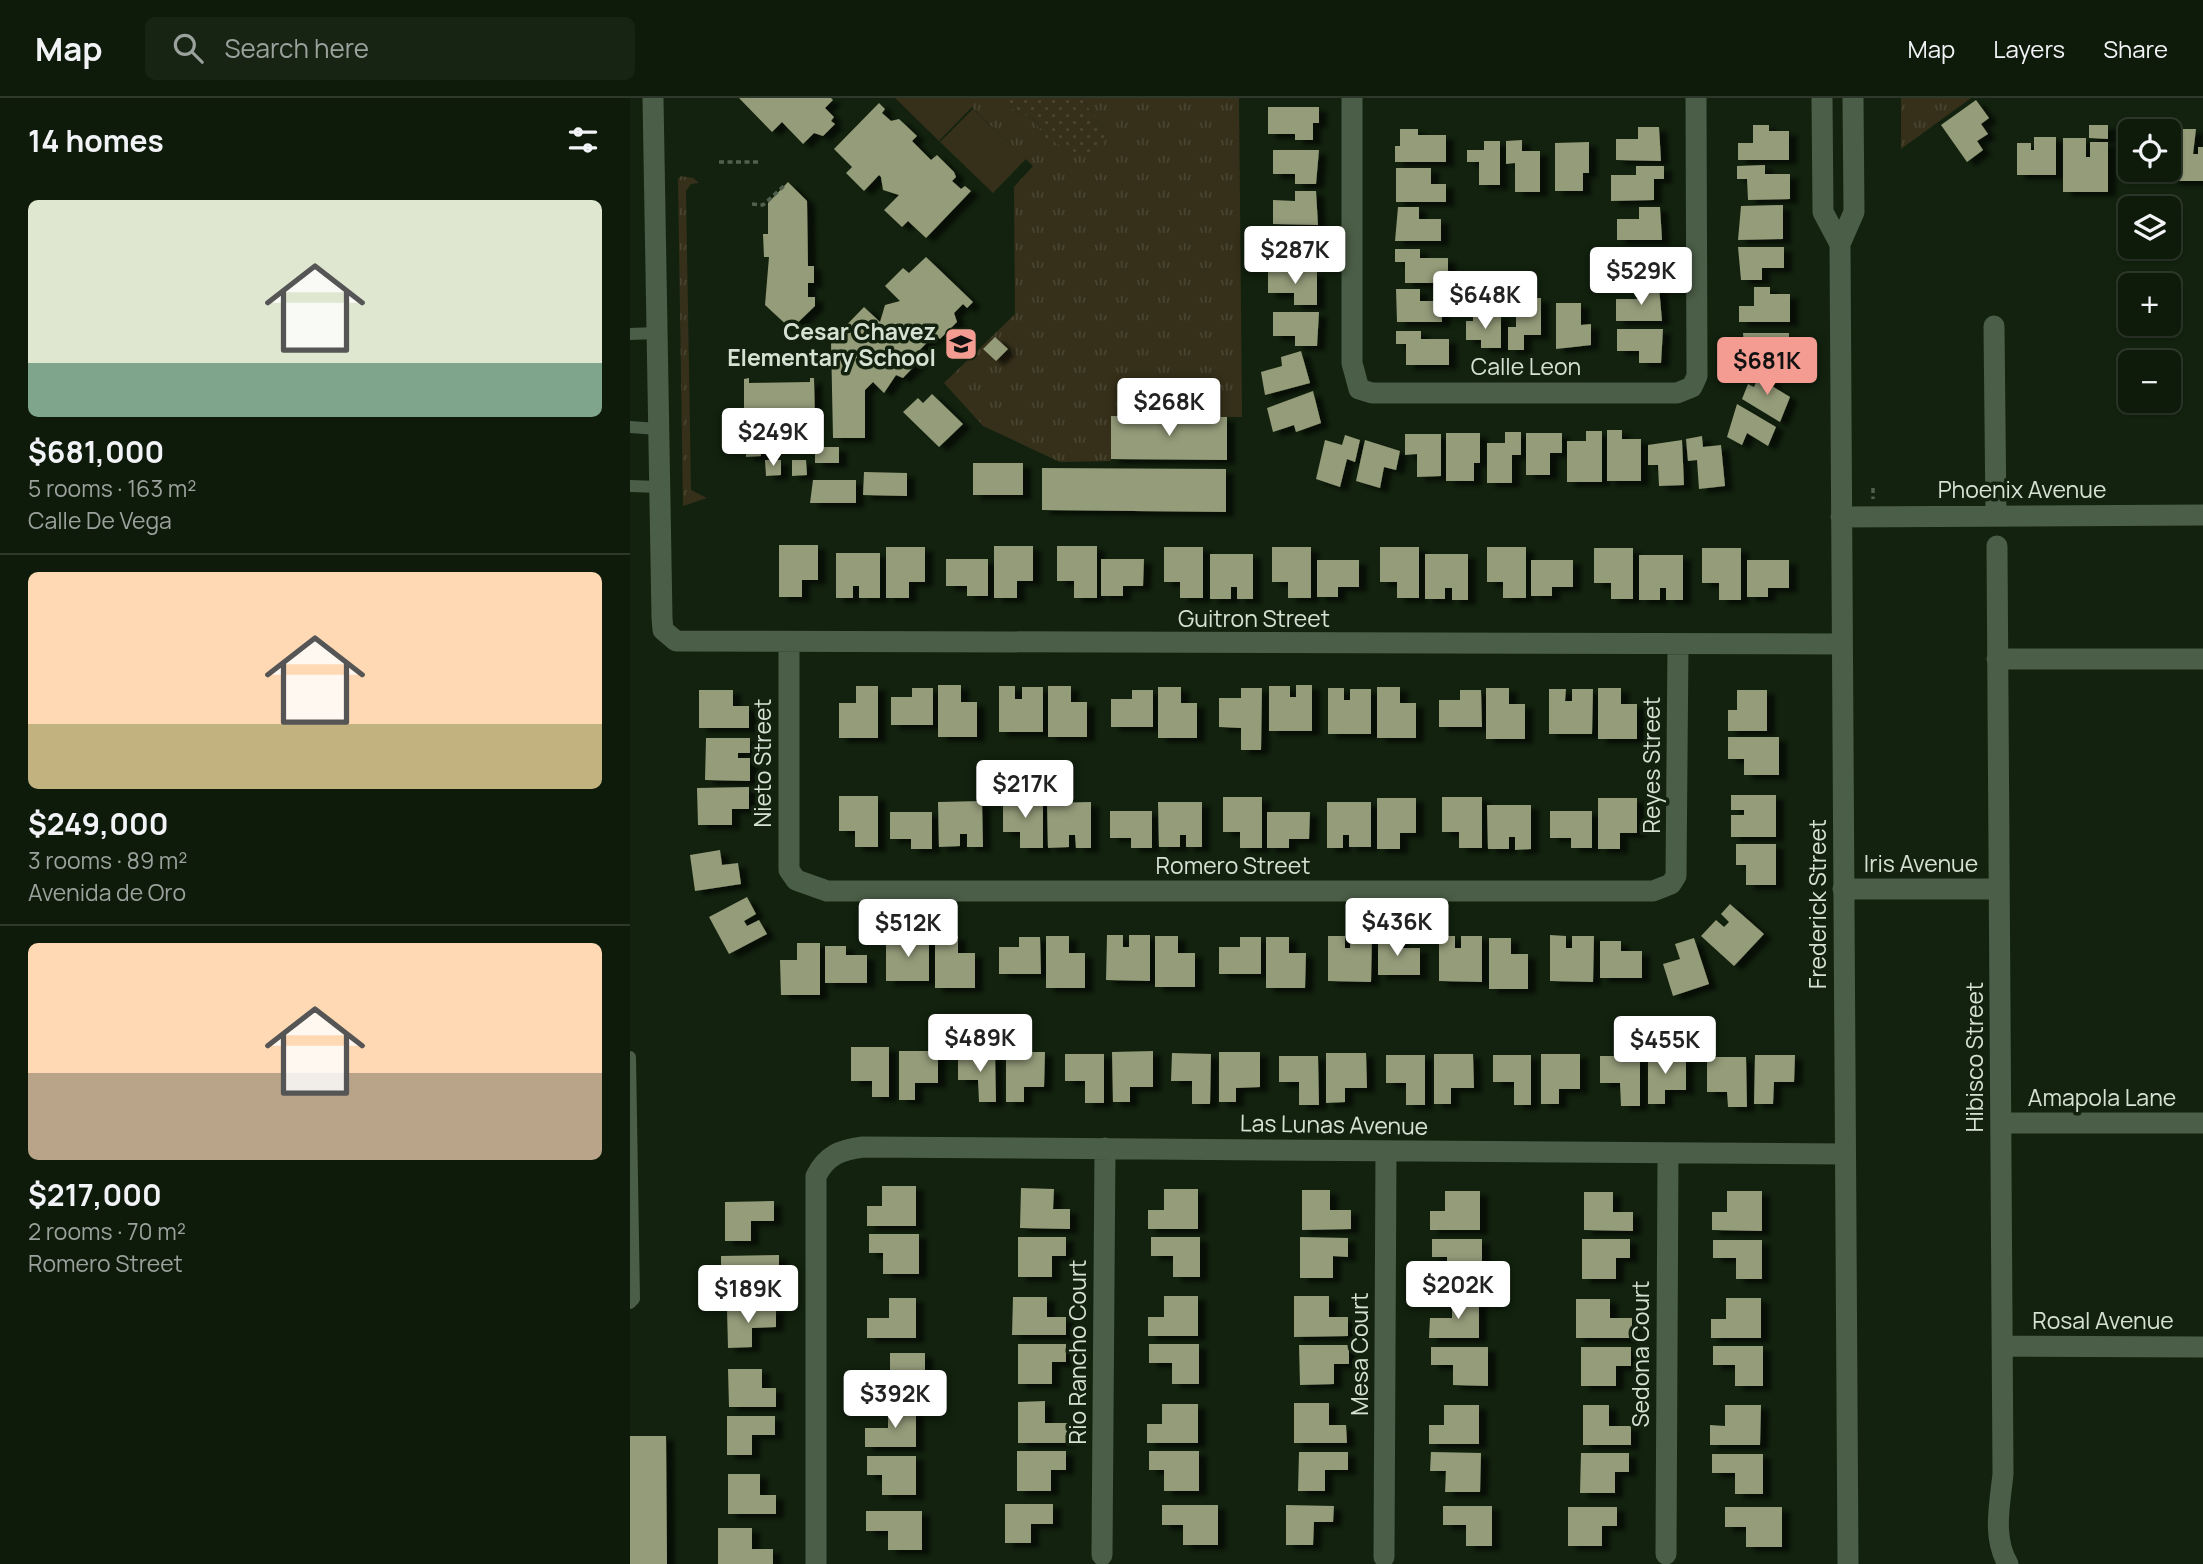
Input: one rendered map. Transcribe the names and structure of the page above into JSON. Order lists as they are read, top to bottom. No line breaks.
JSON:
{"streets":{"street":["Calle Leon","Phoenix Avenue","Guitron Street","Nieto Street","Reyes Street","Iris Avenue","Romero Street","Frederick Street","Hibisco Street","Amapola Lane","Las Lunas Avenue","Rosal Avenue","Rio Rancho Court","Mesa Court","Sedona Court"]},"crossings":[["Phoenix Avenue","Frederick Street"],["Guitron Street","Nieto Street"],["Guitron Street","Reyes Street"],["Guitron Street","Frederick Street"],["Nieto Street","Romero Street"],["Reyes Street","Romero Street"],["Iris Avenue","Frederick Street"],["Iris Avenue","Hibisco Street"],["Frederick Street","Las Lunas Avenue"],["Hibisco Street","Amapola Lane"],["Hibisco Street","Rosal Avenue"],["Las Lunas Avenue","Rio Rancho Court"],["Las Lunas Avenue","Mesa Court"],["Las Lunas Avenue","Sedona Court"]],"places":{"school or university":["Cesar Chavez Elementary School"]},"page":{"header":"Map","search":"Search here","nav":["Map","Layers","Share"],"heading":"14 homes","map_buttons":["+","−"],"list":[{"name":"$681,000","note":"5 rooms · 163 m² · Calle De Vega"},{"name":"$249,000","note":"3 rooms · 89 m² · Avenida de Oro"},{"name":"$217,000","note":"2 rooms · 70 m² · Romero Street"}],"price":["$287K","$529K","$648K","$681K","$268K","$249K","$217K","$436K","$512K","$489K","$455K","$202K","$189K","$392K"]}}
